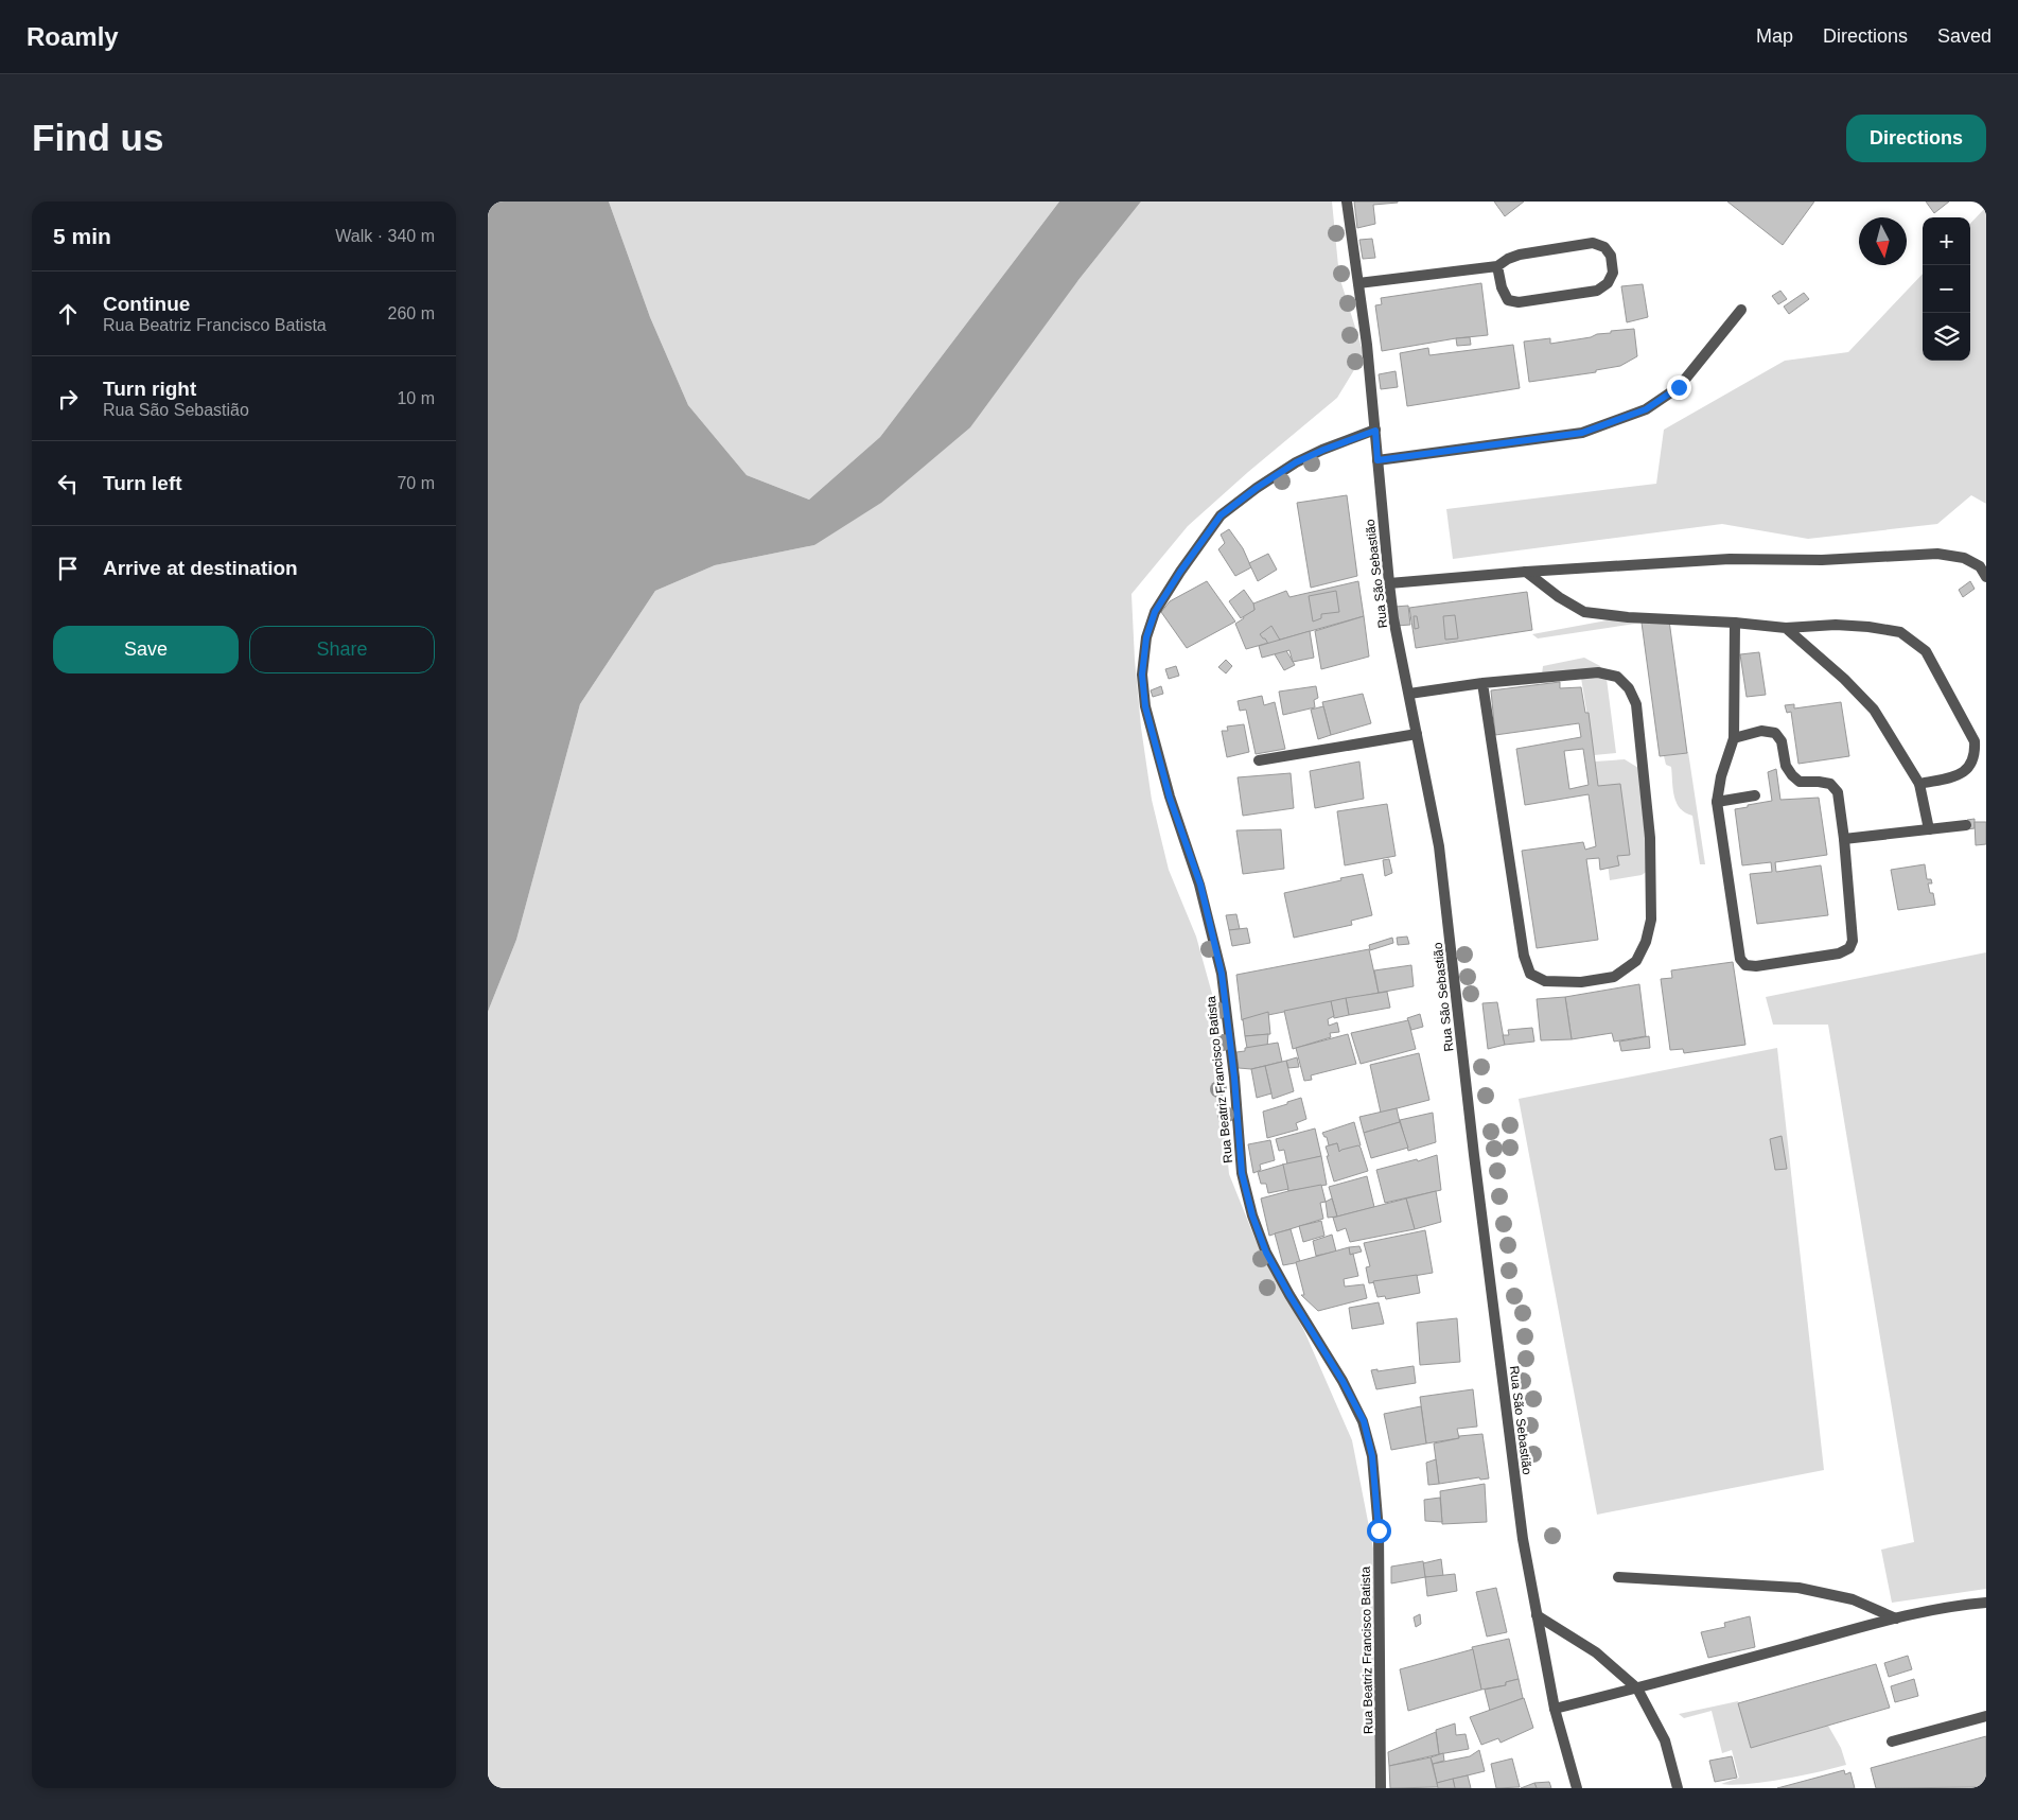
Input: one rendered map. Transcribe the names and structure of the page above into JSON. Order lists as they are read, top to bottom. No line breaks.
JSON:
{"streets":{"street":["Rua São Sebastião","Rua Beatriz Francisco Batista"]},"crossings":[["Rua São Sebastião","Rua Beatriz Francisco Batista"]],"north":"bottom","page":{"header":"Roamly","nav":["Map","Directions","Saved"],"buttons":["Directions",["Save","Share"]],"title":"Find us","heading":["5 min","Walk · 340 m"],"map_buttons":["+","−"],"list":[["Continue","Rua Beatriz Francisco Batista","260 m"],["Turn right","Rua São Sebastião","10 m"],["Turn left","70 m"],"Arrive at destination"]}}
